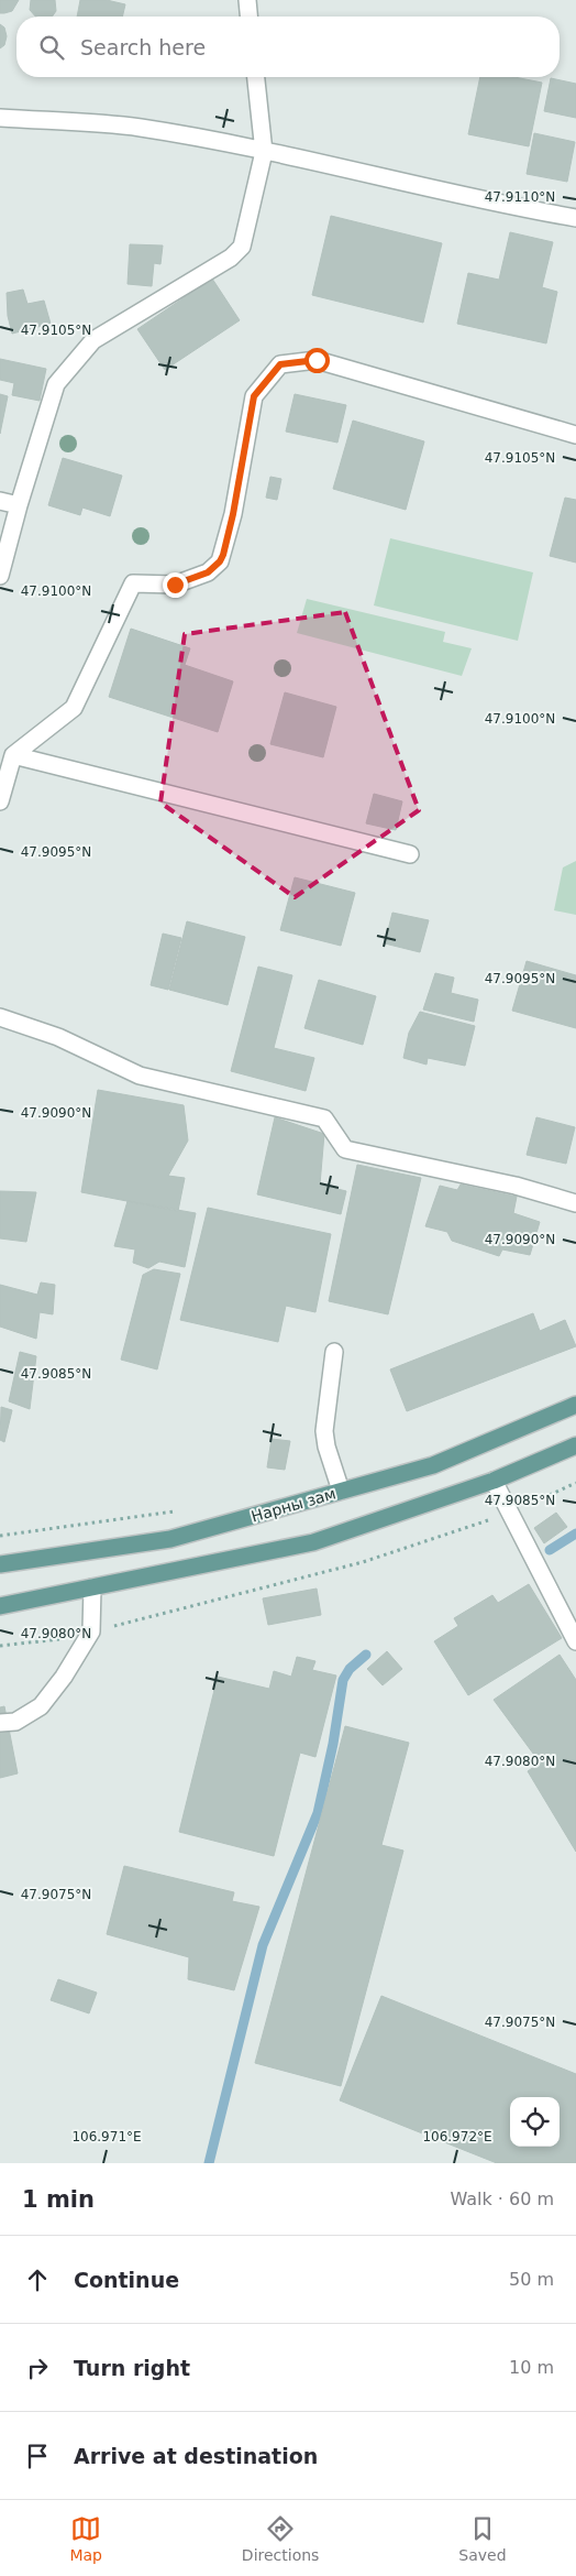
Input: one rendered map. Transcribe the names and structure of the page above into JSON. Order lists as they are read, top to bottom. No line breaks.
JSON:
{"streets":{"main road":["Нарны зам"]},"page":{"search":"Search here","heading":["1 min","Walk · 60 m"],"list":[["Continue","50 m"],["Turn right","10 m"],"Arrive at destination"],"nav":["Map","Directions","Saved"]},"coordinates":["47.9110°N","47.9105°N","47.9100°N","47.9095°N","47.9090°N","47.9085°N","47.9080°N","47.9075°N","106.971°E","106.972°E"]}
